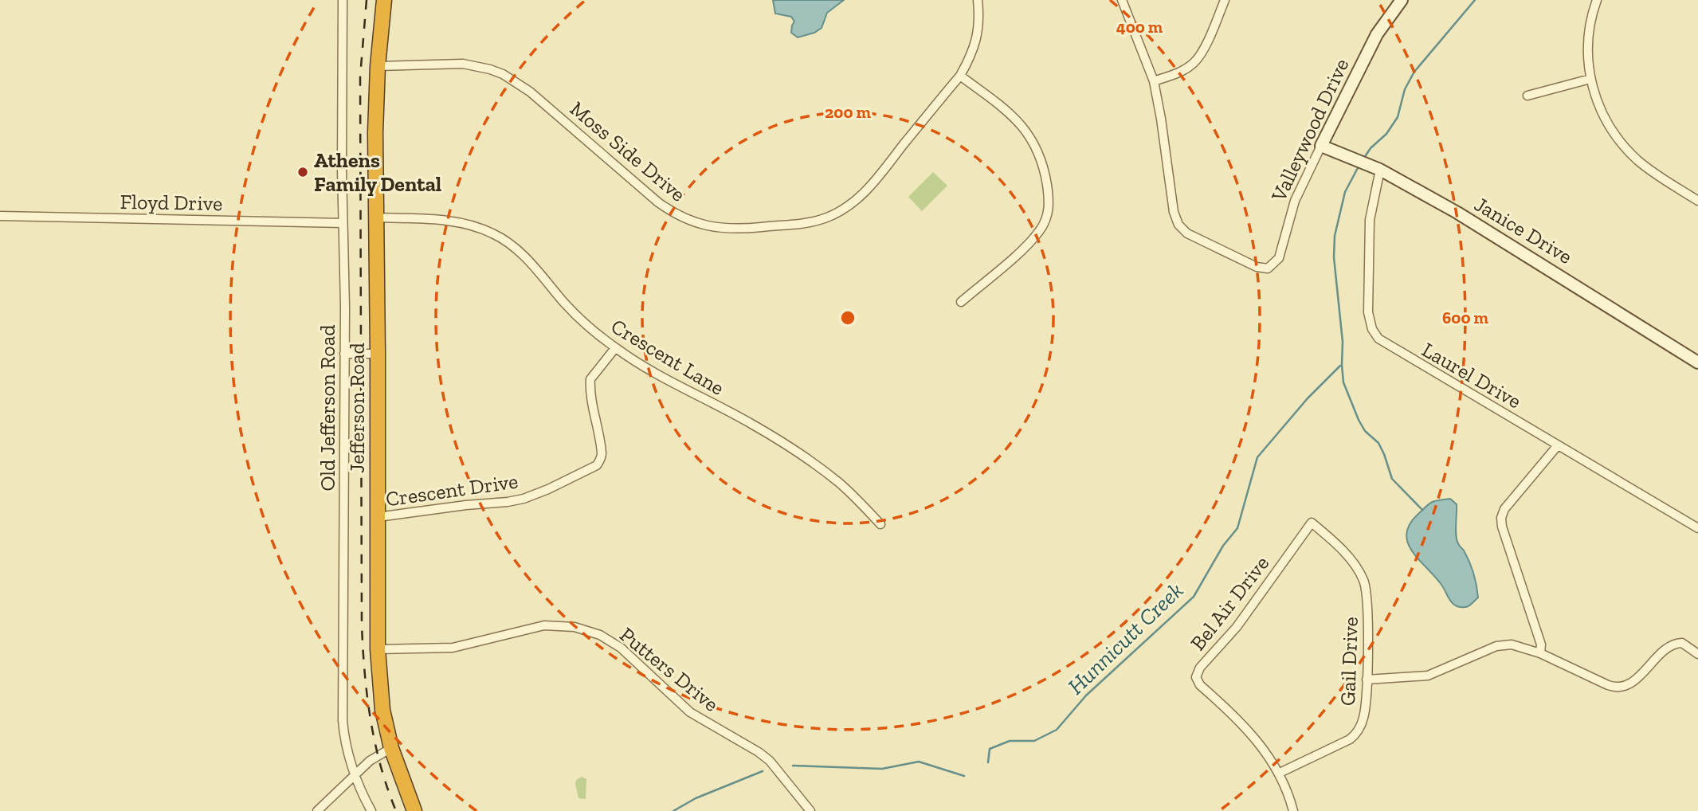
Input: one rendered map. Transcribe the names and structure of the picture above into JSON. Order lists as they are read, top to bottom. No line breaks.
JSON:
{"streets":{"highway":["Jefferson Road"],"street":["Valleywood Drive","Moss Side Drive","Floyd Drive","Janice Drive","Crescent Lane","Laurel Drive","Old Jefferson Road","Crescent Drive","Bel Air Drive","Gail Drive","Putters Drive"]},"crossings":[["Valleywood Drive","Janice Drive"],["Moss Side Drive","Jefferson Road"],["Floyd Drive","Old Jefferson Road"],["Janice Drive","Laurel Drive"],["Crescent Lane","Jefferson Road"],["Crescent Lane","Crescent Drive"],["Jefferson Road","Crescent Drive"],["Jefferson Road","Putters Drive"],["Bel Air Drive","Gail Drive"]],"water":["Hunnicutt Creek"],"places":["Athens Family Dental"],"rings":["400 m","200 m","600 m"]}
